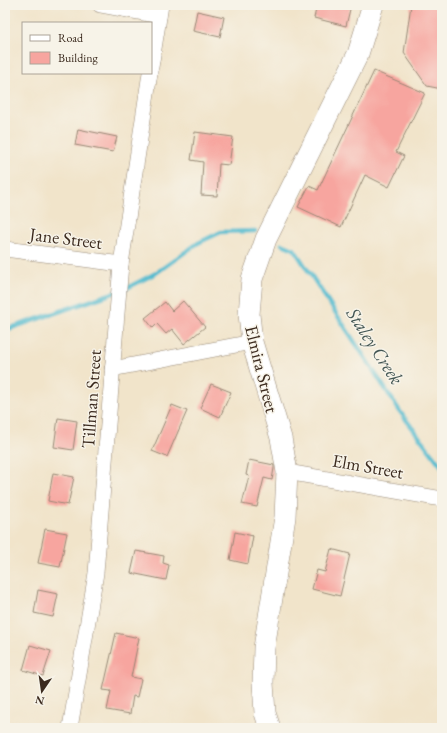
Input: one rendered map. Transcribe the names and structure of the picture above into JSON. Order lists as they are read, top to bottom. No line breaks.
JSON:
{"streets":{"street":["Jane Street","Elmira Street","Tillman Street","Elm Street"]},"crossings":[["Jane Street","Tillman Street"],["Elmira Street","Elm Street"]],"water":["Staley Creek"],"legend":["Road","Building"],"north":"bottom"}
